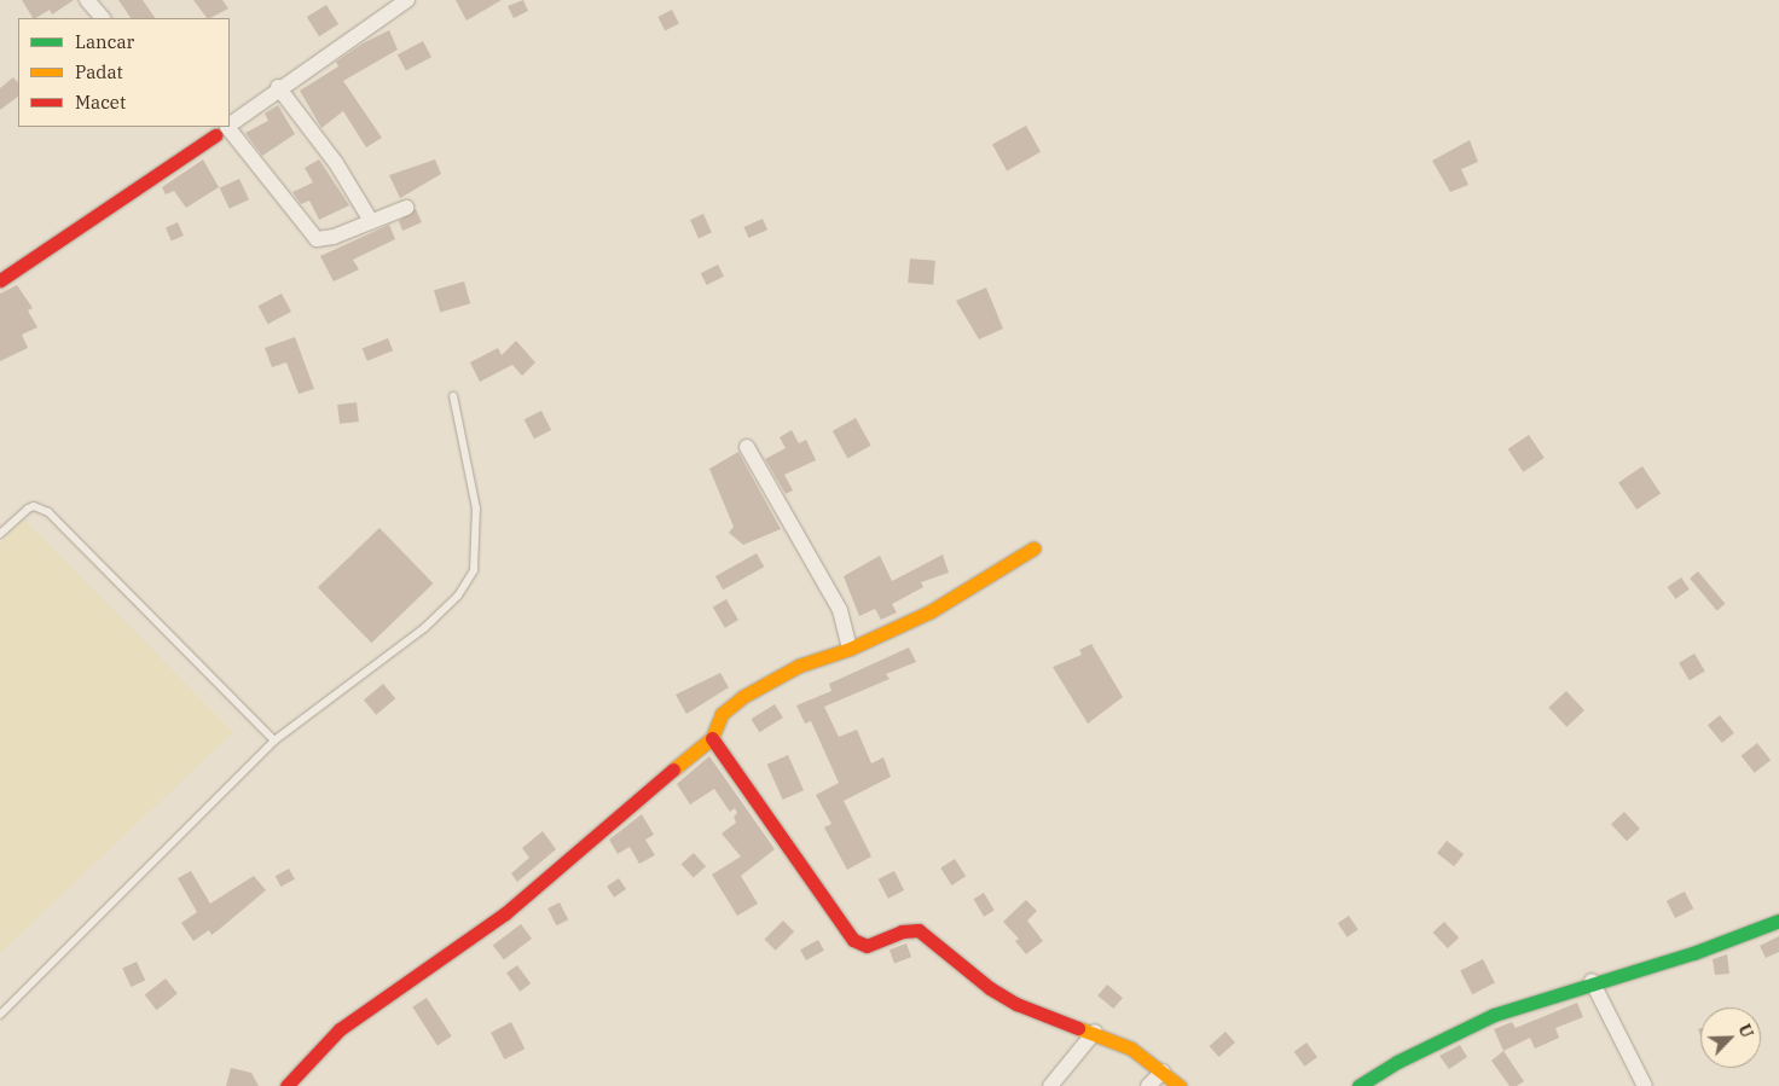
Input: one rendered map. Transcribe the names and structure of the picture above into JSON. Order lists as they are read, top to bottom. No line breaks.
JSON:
{"legend":["Lancar","Padat","Macet"],"north":"top right"}
